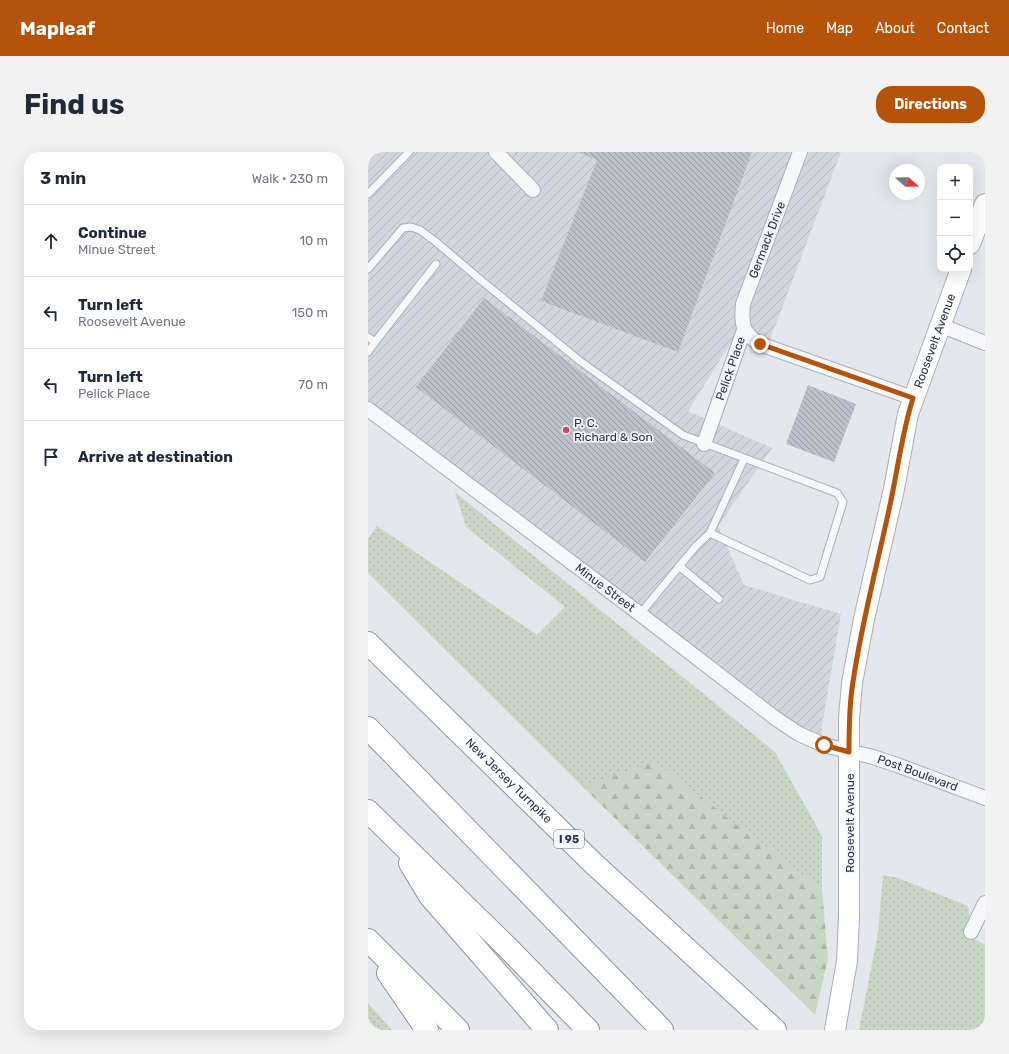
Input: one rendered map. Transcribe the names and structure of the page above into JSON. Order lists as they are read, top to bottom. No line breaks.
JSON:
{"streets":{"highway":["New Jersey Turnpike","I 95"],"main road":["Roosevelt Avenue"],"street":["Germack Drive","Pelick Place","Minue Street","Post Boulevard"]},"crossings":[["Germack Drive","Pelick Place"],["Roosevelt Avenue","Pelick Place"],["Roosevelt Avenue","Minue Street"],["Roosevelt Avenue","Post Boulevard"],["Minue Street","Post Boulevard"]],"places":["P. C. Richard & Son"],"north":"right","page":{"header":"Mapleaf","nav":["Home","Map","About","Contact"],"buttons":"Directions","title":"Find us","heading":["3 min","Walk · 230 m"],"map_buttons":["+","−"],"list":[["Continue","Minue Street","10 m"],["Turn left","Roosevelt Avenue","150 m"],["Turn left","Pelick Place","70 m"],"Arrive at destination"]}}
